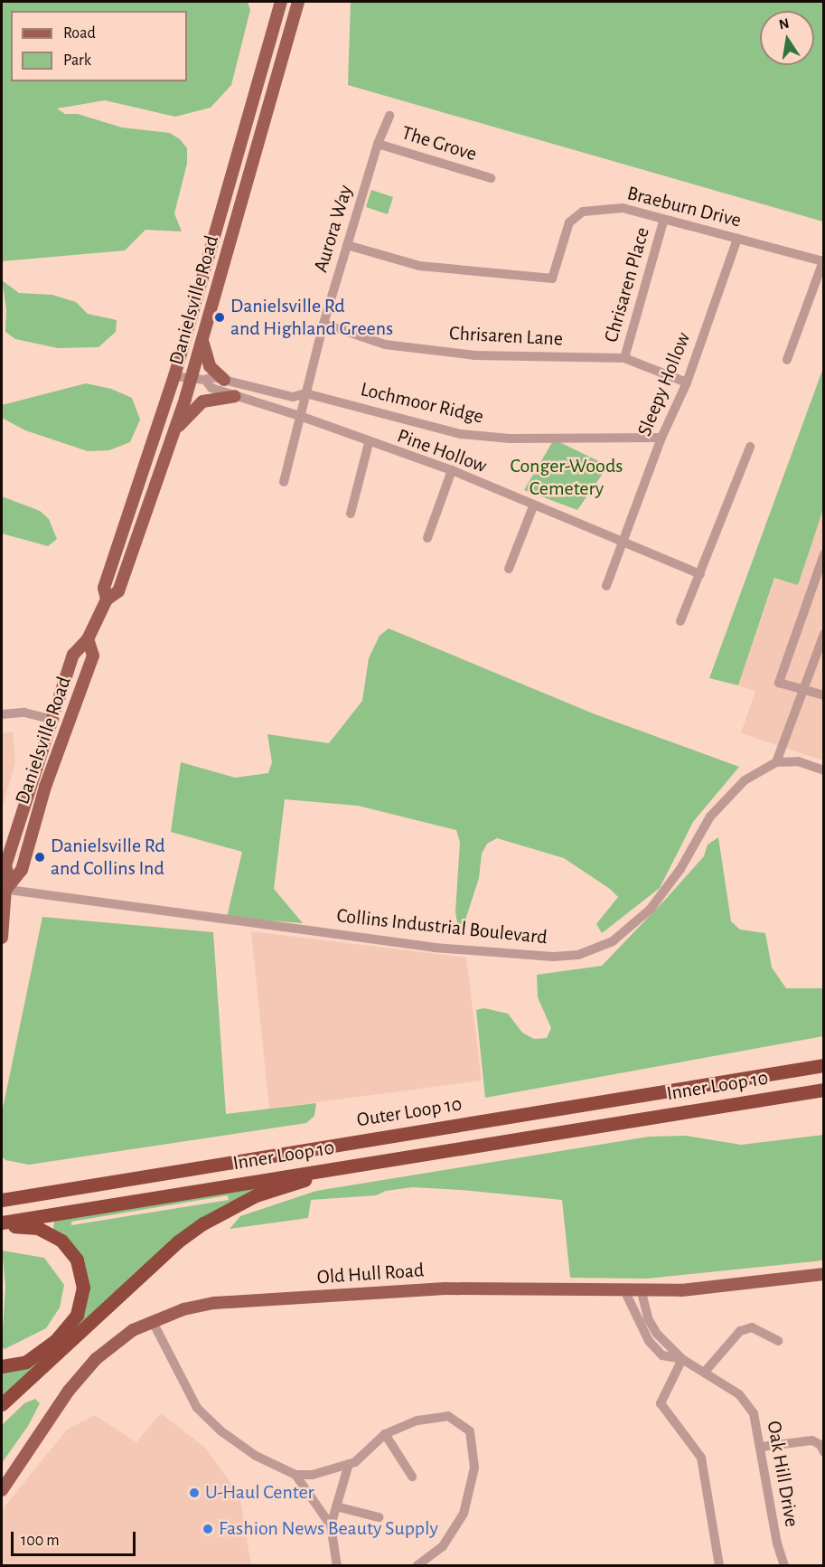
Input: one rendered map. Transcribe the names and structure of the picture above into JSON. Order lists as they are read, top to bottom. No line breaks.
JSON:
{"streets":{"highway":["Inner Loop 10","Outer Loop 10"],"main road":["Danielsville Road","Old Hull Road"],"street":["The Grove","Braeburn Drive","Aurora Way","Chrisaren Place","Chrisaren Lane","Sleepy Hollow","Lochmoor Ridge","Pine Hollow","Collins Industrial Boulevard","Oak Hill Drive"]},"crossings":[["The Grove","Aurora Way"],["Braeburn Drive","Aurora Way"],["Braeburn Drive","Chrisaren Place"],["Braeburn Drive","Sleepy Hollow"],["Aurora Way","Chrisaren Lane"],["Aurora Way","Lochmoor Ridge"],["Aurora Way","Pine Hollow"],["Chrisaren Place","Chrisaren Lane"],["Danielsville Road","Collins Industrial Boulevard"],["Chrisaren Lane","Sleepy Hollow"],["Sleepy Hollow","Lochmoor Ridge"],["Sleepy Hollow","Pine Hollow"],["Old Hull Road","Oak Hill Drive"]],"parks":["Conger-Woods Cemetery"],"places":["Danielsville Rd and Highland Greens","Danielsville Rd and Collins Ind","U-Haul Center","Fashion News Beauty Supply"],"legend":["Road","Park"],"scale_bar":"100 m","north":"top"}
